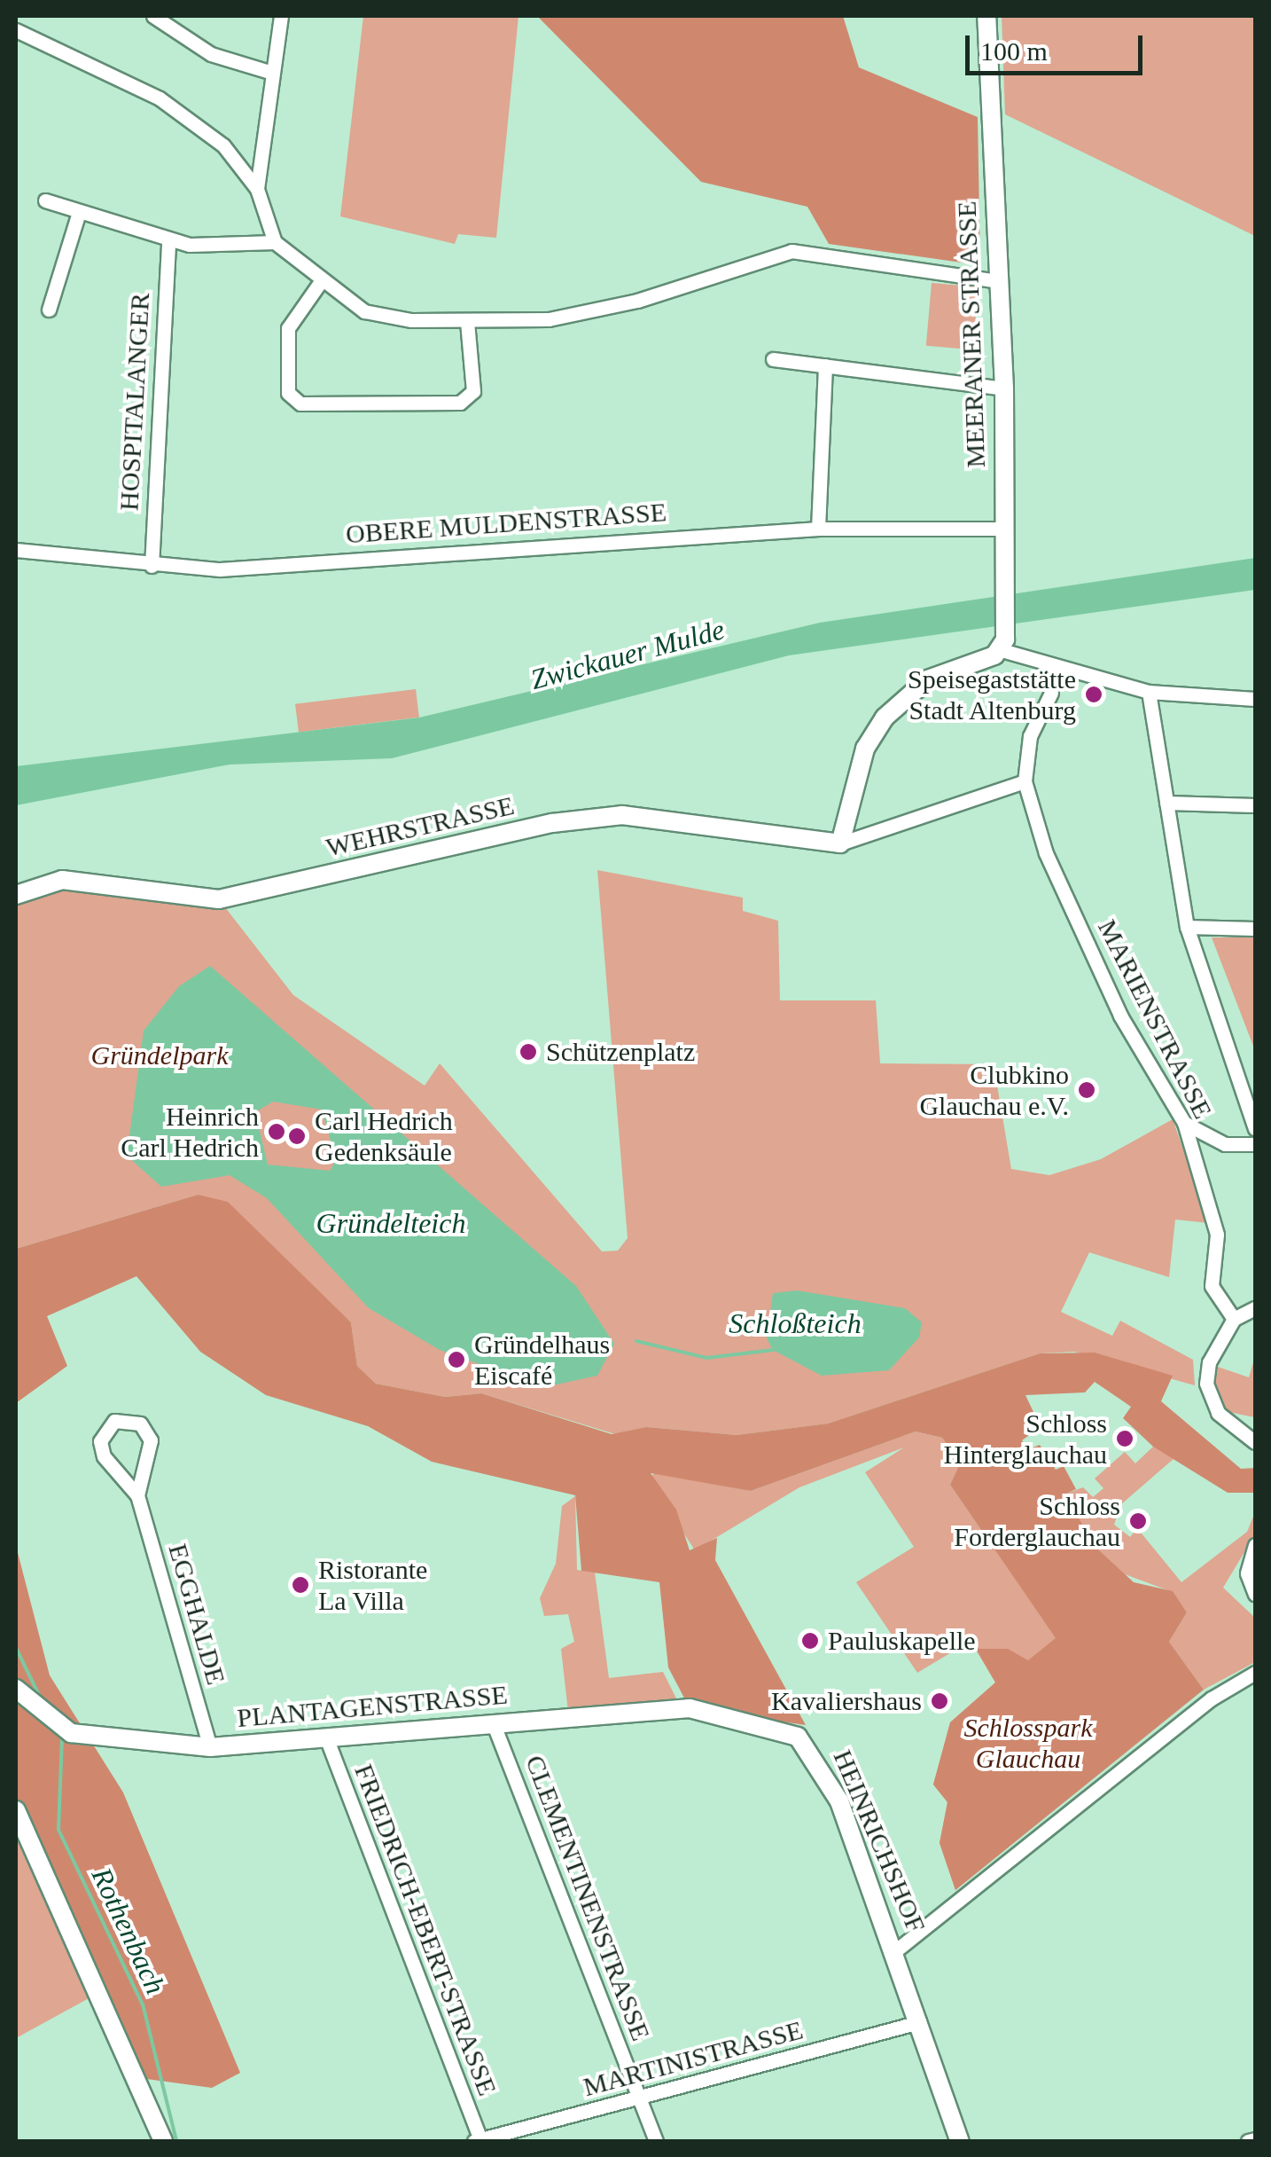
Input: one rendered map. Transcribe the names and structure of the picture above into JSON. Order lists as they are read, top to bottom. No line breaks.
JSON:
{"streets":{"street":["MEERANER STRASSE","HOSPITALANGER","OBERE MULDENSTRASSE","WEHRSTRASSE","MARIENSTRASSE","EGGHALDE","PLANTAGENSTRASSE","HEINRICHSHOF","CLEMENTINENSTRASSE","FRIEDRICH-EBERT-STRASSE","MARTINISTRASSE"]},"crossings":[["MEERANER STRASSE","OBERE MULDENSTRASSE"],["HOSPITALANGER","OBERE MULDENSTRASSE"],["WEHRSTRASSE","MARIENSTRASSE"],["EGGHALDE","PLANTAGENSTRASSE"],["PLANTAGENSTRASSE","HEINRICHSHOF"],["PLANTAGENSTRASSE","CLEMENTINENSTRASSE"],["PLANTAGENSTRASSE","FRIEDRICH-EBERT-STRASSE"],["HEINRICHSHOF","MARTINISTRASSE"],["CLEMENTINENSTRASSE","MARTINISTRASSE"],["FRIEDRICH-EBERT-STRASSE","MARTINISTRASSE"]],"water":["Zwickauer Mulde","Gründelteich","Schloßteich","Rothenbach"],"parks":["Gründelpark","Schlosspark Glauchau"],"places":["Speisegaststätte Stadt Altenburg","Schützenplatz","Clubkino Glauchau e.V.","Heinrich Carl Hedrich","Carl Hedrich Gedenksäule","Gründelhaus Eiscafé","Schloss Hinterglauchau","Schloss Forderglauchau","Ristorante La Villa","Pauluskapelle","Kavaliershaus"],"scale_bar":"100 m"}
